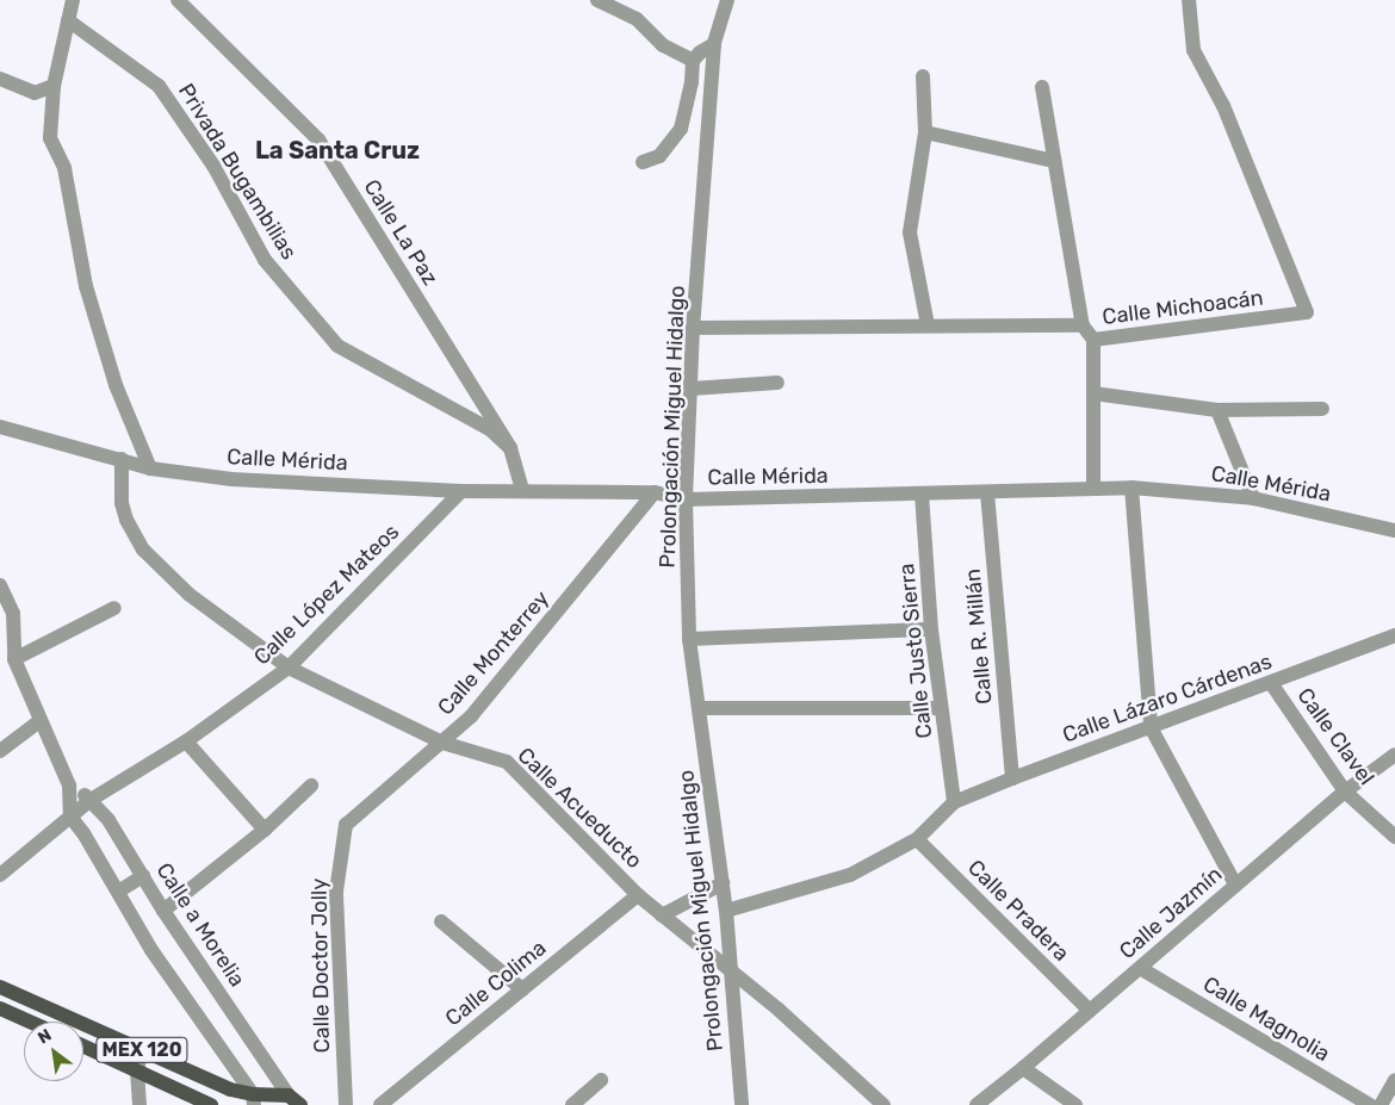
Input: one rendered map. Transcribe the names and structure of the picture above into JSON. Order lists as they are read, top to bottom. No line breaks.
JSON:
{"streets":{"main road":["MEX 120"],"street":["Privada Bugambilias","Calle La Paz","Calle Michoacán","Prolongación Miguel Hidalgo","Calle Mérida","Calle López Mateos","Calle R. Millán","Calle Justo Sierra","Calle Monterrey","Calle Lázaro Cárdenas","Calle Clavel","Calle Acueducto","Calle Pradera","Calle Jazmín","Calle a Morelia","Calle Doctor Jolly","Calle Colima","Calle Magnolia"]},"crossings":[["Privada Bugambilias","Calle La Paz"],["Calle La Paz","Calle Mérida"],["Calle Michoacán","Prolongación Miguel Hidalgo"],["Prolongación Miguel Hidalgo","Calle Mérida"],["Prolongación Miguel Hidalgo","Calle Lázaro Cárdenas"],["Prolongación Miguel Hidalgo","Calle Acueducto"],["Calle Mérida","Calle López Mateos"],["Calle Mérida","Calle R. Millán"],["Calle Mérida","Calle Justo Sierra"],["Calle Mérida","Calle Monterrey"],["Calle Mérida","Calle Acueducto"],["Calle López Mateos","Calle Acueducto"],["Calle López Mateos","Calle a Morelia"],["Calle R. Millán","Calle Lázaro Cárdenas"],["Calle Justo Sierra","Calle Lázaro Cárdenas"],["Calle Monterrey","Calle Acueducto"],["Calle Monterrey","Calle Doctor Jolly"],["Calle Lázaro Cárdenas","Calle Clavel"],["Calle Lázaro Cárdenas","Calle Pradera"],["Calle Clavel","Calle Jazmín"],["Calle Acueducto","Calle Colima"],["Calle Pradera","Calle Jazmín"],["Calle Jazmín","Calle Magnolia"],["Calle a Morelia","MEX 120"]],"districts":["La Santa Cruz"],"north":"top left"}
